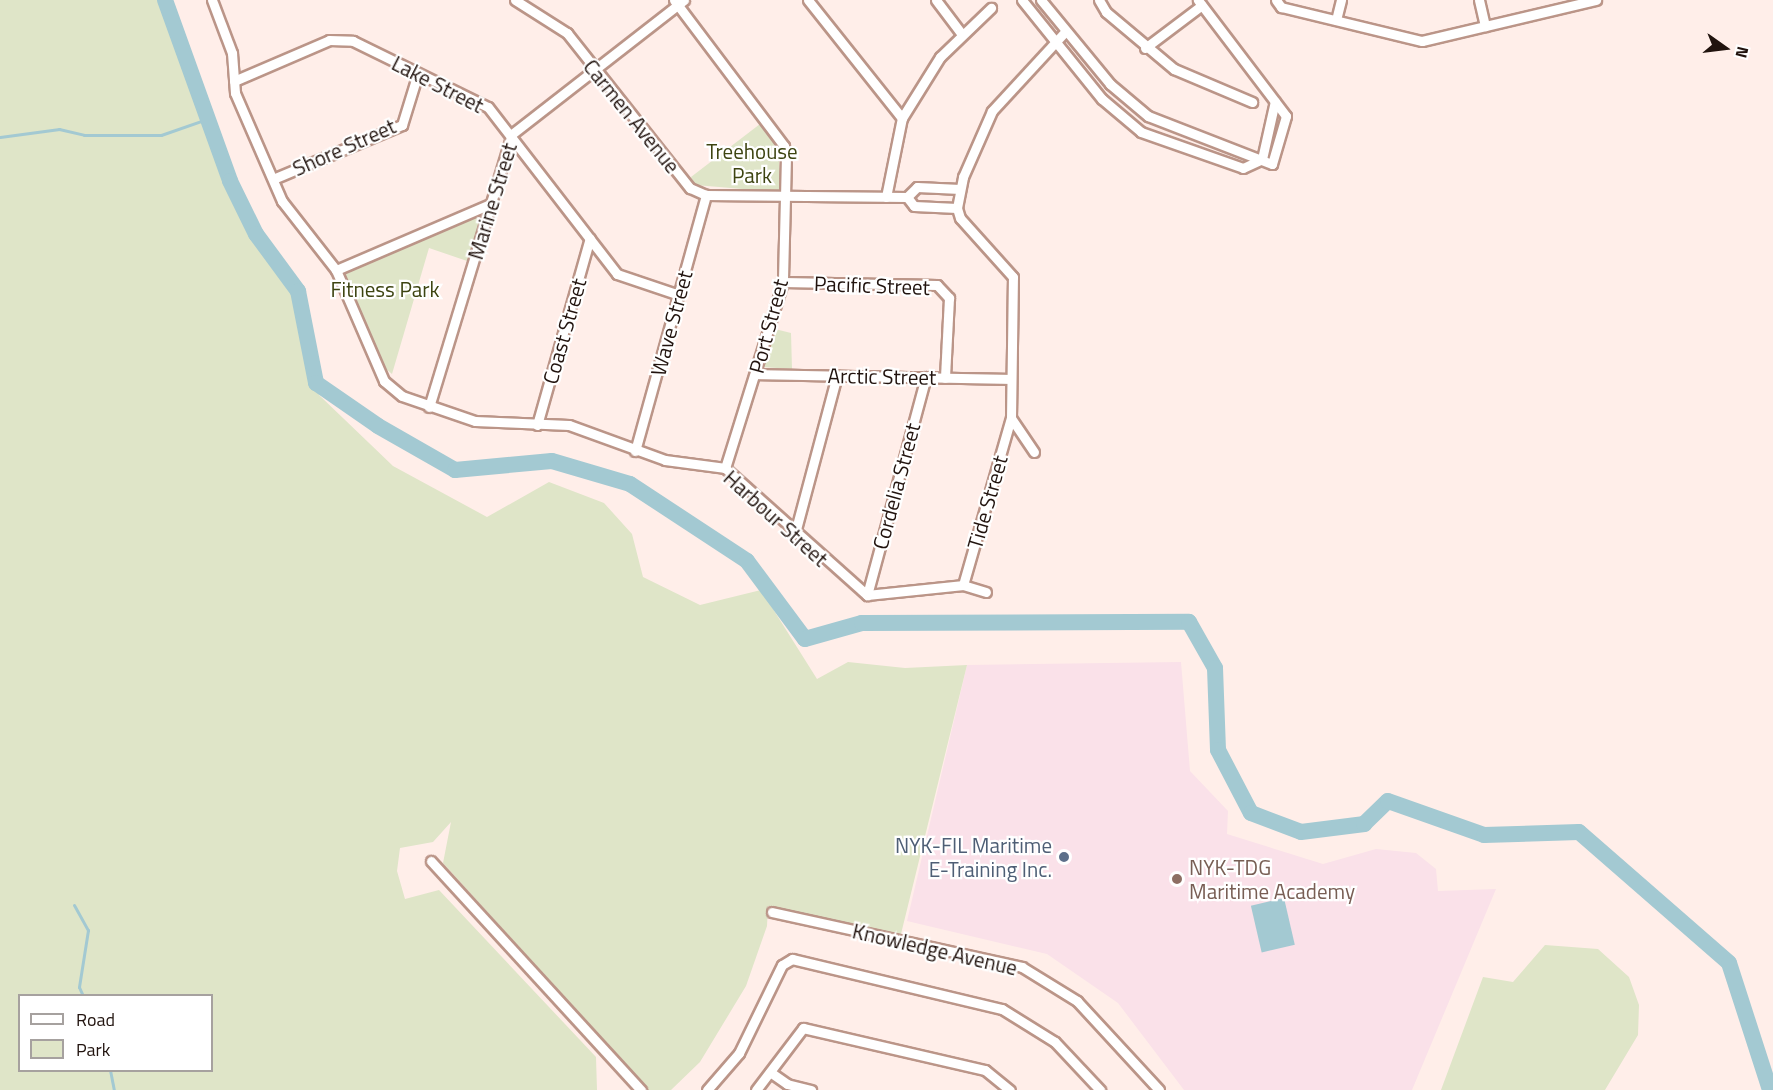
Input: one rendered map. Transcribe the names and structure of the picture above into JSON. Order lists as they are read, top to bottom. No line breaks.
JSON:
{"streets":{"street":["Lake Street","Carmen Avenue","Shore Street","Marine Street","Pacific Street","Wave Street","Port Street","Coast Street","Arctic Street","Cordelia Street","Tide Street","Harbour Street","Knowledge Avenue"]},"crossings":[["Lake Street","Shore Street"],["Lake Street","Marine Street"],["Lake Street","Wave Street"],["Lake Street","Coast Street"],["Lake Street","Harbour Street"],["Carmen Avenue","Marine Street"],["Carmen Avenue","Wave Street"],["Shore Street","Harbour Street"],["Marine Street","Port Street"],["Marine Street","Harbour Street"],["Pacific Street","Port Street"],["Pacific Street","Arctic Street"],["Wave Street","Harbour Street"],["Port Street","Arctic Street"],["Port Street","Harbour Street"],["Coast Street","Harbour Street"],["Arctic Street","Cordelia Street"],["Cordelia Street","Harbour Street"]],"parks":["Treehouse Park","Fitness Park"],"places":["NYK-FIL Maritime E-Training Inc.","NYK-TDG Maritime Academy"],"legend":["Road","Park"],"north":"right"}
